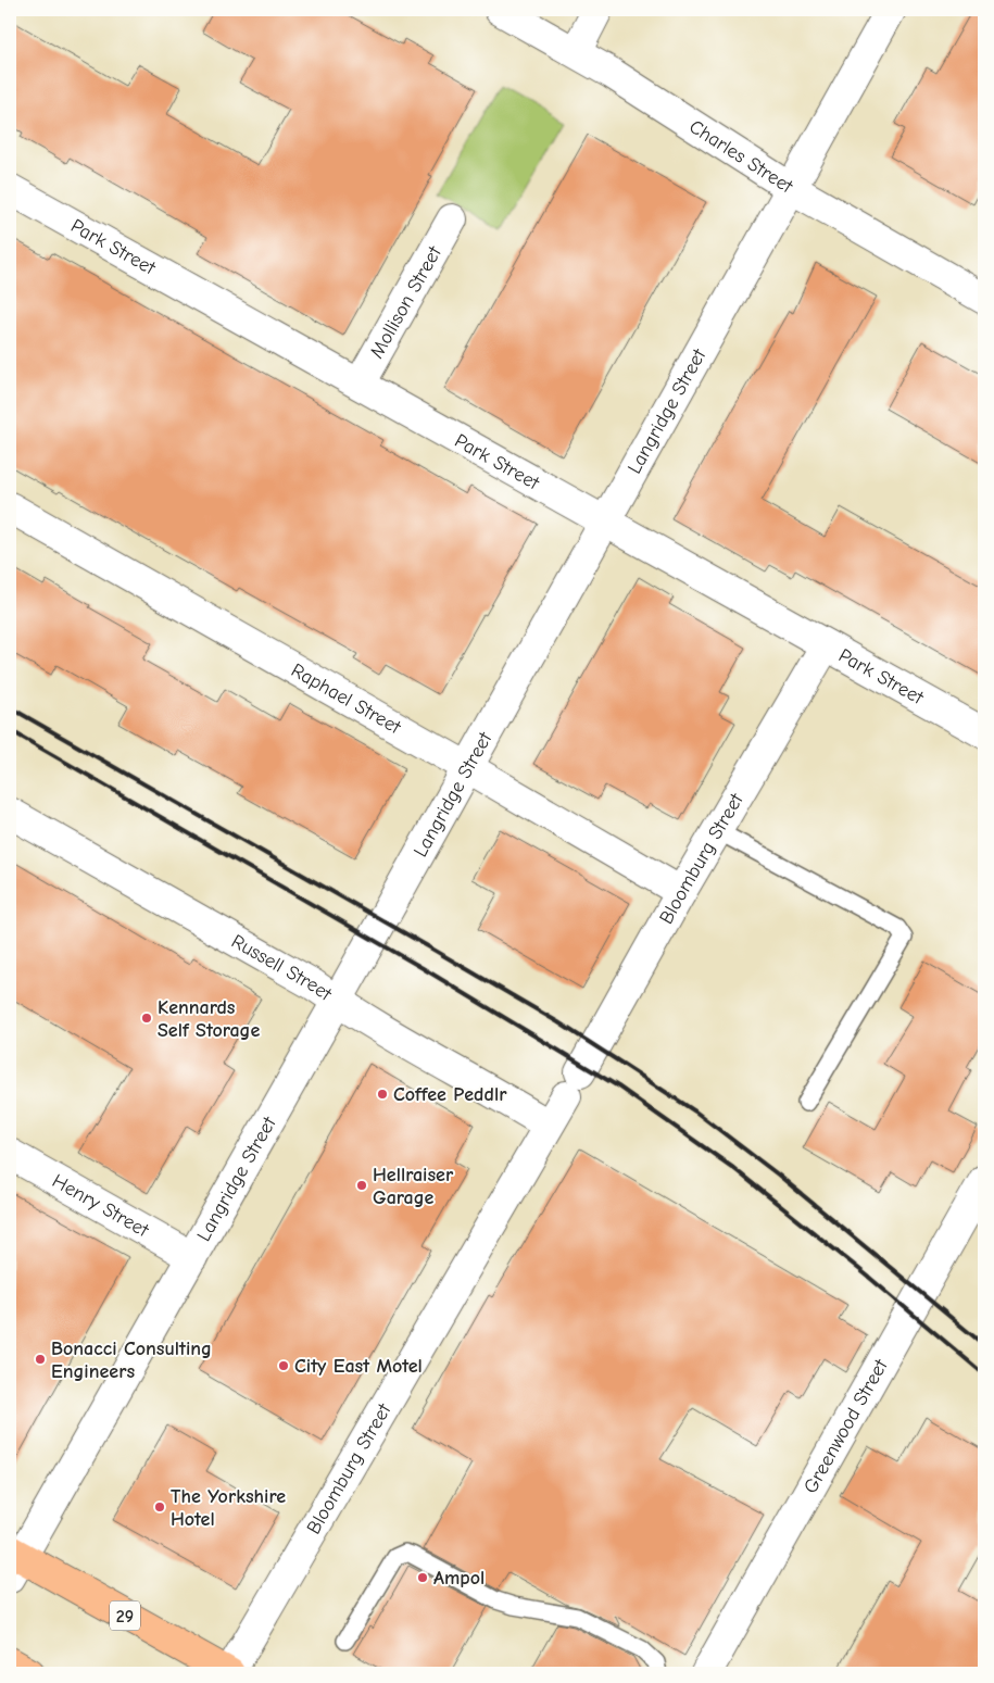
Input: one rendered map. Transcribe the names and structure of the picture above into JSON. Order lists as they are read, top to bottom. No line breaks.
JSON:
{"streets":{"highway":["29"],"street":["Charles Street","Park Street","Mollison Street","Langridge Street","Raphael Street","Bloomburg Street","Russell Street","Henry Street","Greenwood Street"]},"crossings":[["Charles Street","Langridge Street"],["Park Street","Mollison Street"],["Park Street","Langridge Street"],["Park Street","Bloomburg Street"],["Langridge Street","Raphael Street"],["Langridge Street","Russell Street"],["Langridge Street","Henry Street"],["Langridge Street","29"],["Raphael Street","Bloomburg Street"],["Bloomburg Street","Russell Street"],["Bloomburg Street","29"]],"places":["Kennards Self Storage","Coffee Peddlr","Hellraiser Garage","Bonacci Consulting Engineers","City East Motel","The Yorkshire Hotel","Ampol"]}
